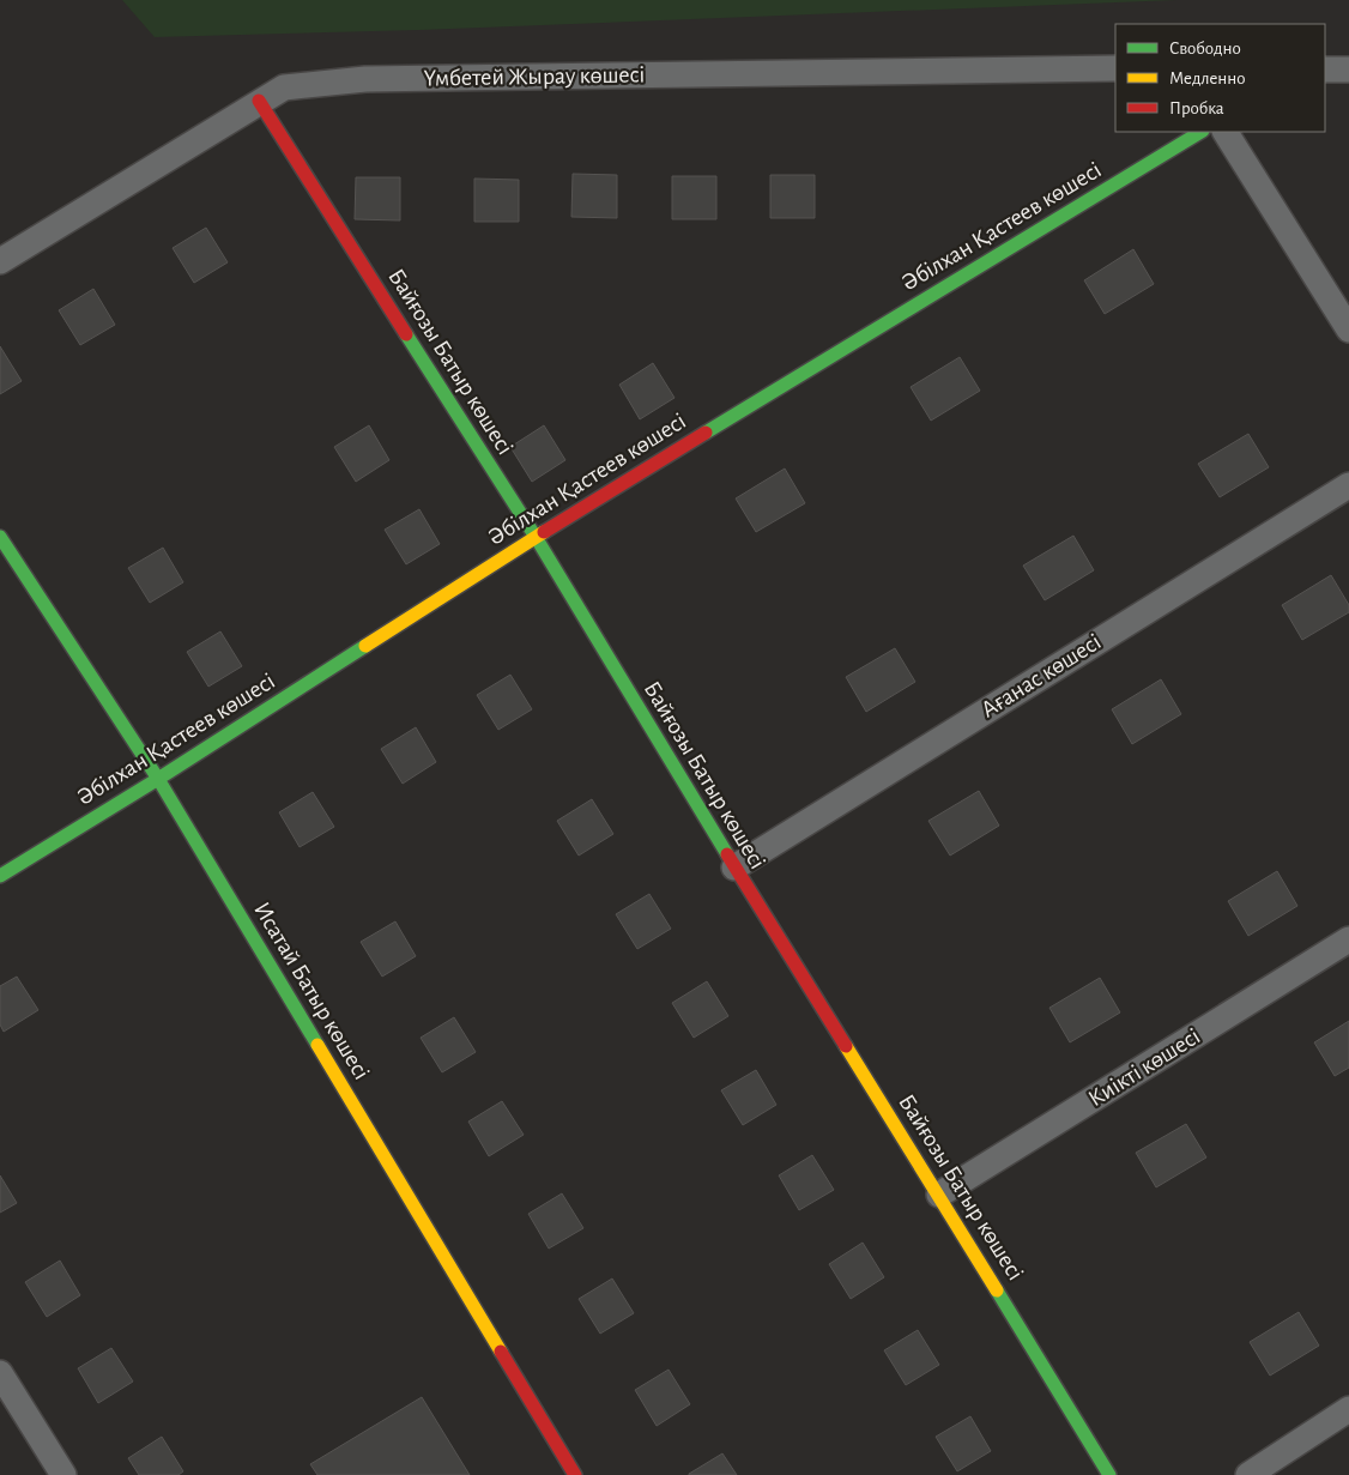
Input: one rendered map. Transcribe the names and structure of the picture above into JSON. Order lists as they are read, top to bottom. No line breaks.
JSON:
{"streets":{"street":["Үмбетей Жырау көшесі","Әбілхан Қастеев көшесі","Байғозы Батыр көшесі","Ағанас көшесі","Исатай Батыр көшесі","Киікті көшесі"]},"crossings":[["Үмбетей Жырау көшесі","Байғозы Батыр көшесі"],["Әбілхан Қастеев көшесі","Байғозы Батыр көшесі"],["Әбілхан Қастеев көшесі","Исатай Батыр көшесі"],["Байғозы Батыр көшесі","Ағанас көшесі"],["Байғозы Батыр көшесі","Киікті көшесі"]],"legend":["Свободно","Медленно","Пробка"]}
